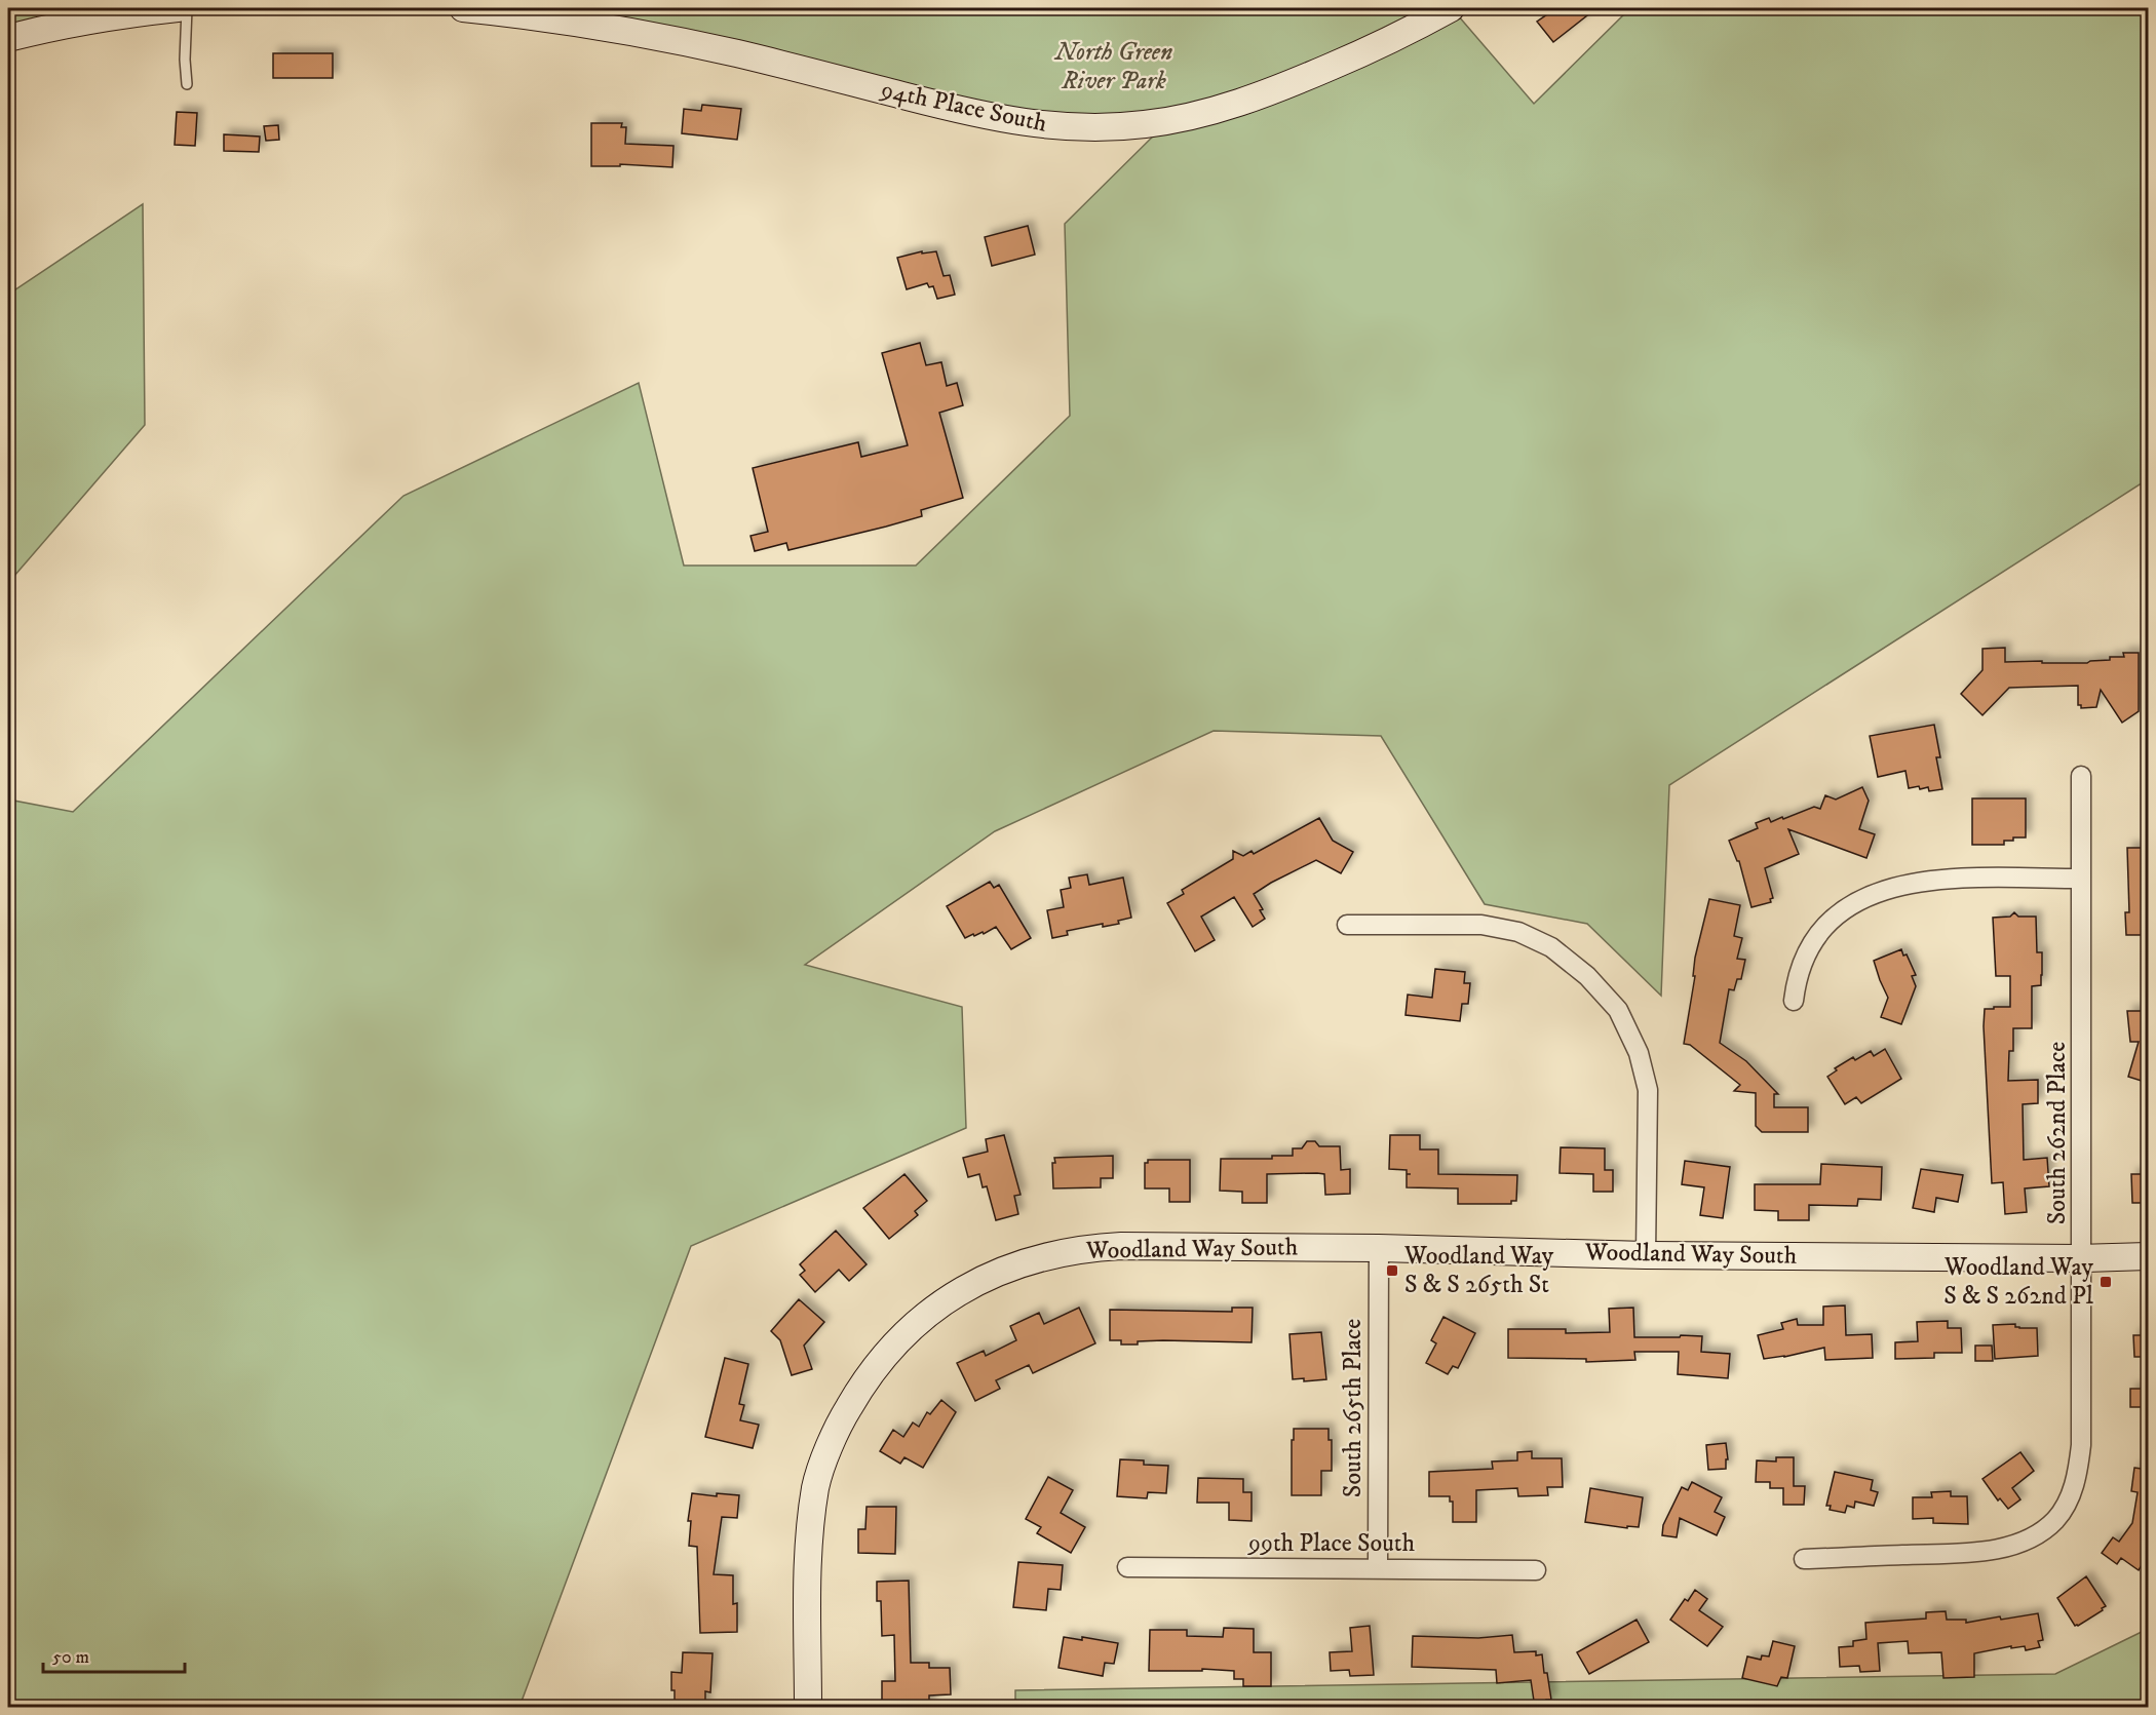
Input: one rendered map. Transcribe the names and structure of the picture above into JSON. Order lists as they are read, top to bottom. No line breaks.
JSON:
{"streets":{"street":["94th Place South","South 262nd Place","Woodland Way South","South 265th Place","99th Place South"]},"crossings":[["South 262nd Place","Woodland Way South"],["Woodland Way South","South 265th Place"],["South 265th Place","99th Place South"]],"parks":["North Green River Park"],"places":{"transit":["Woodland Way S & S 265th St","Woodland Way S & S 262nd Pl"]},"scale_bar":"50 m"}
